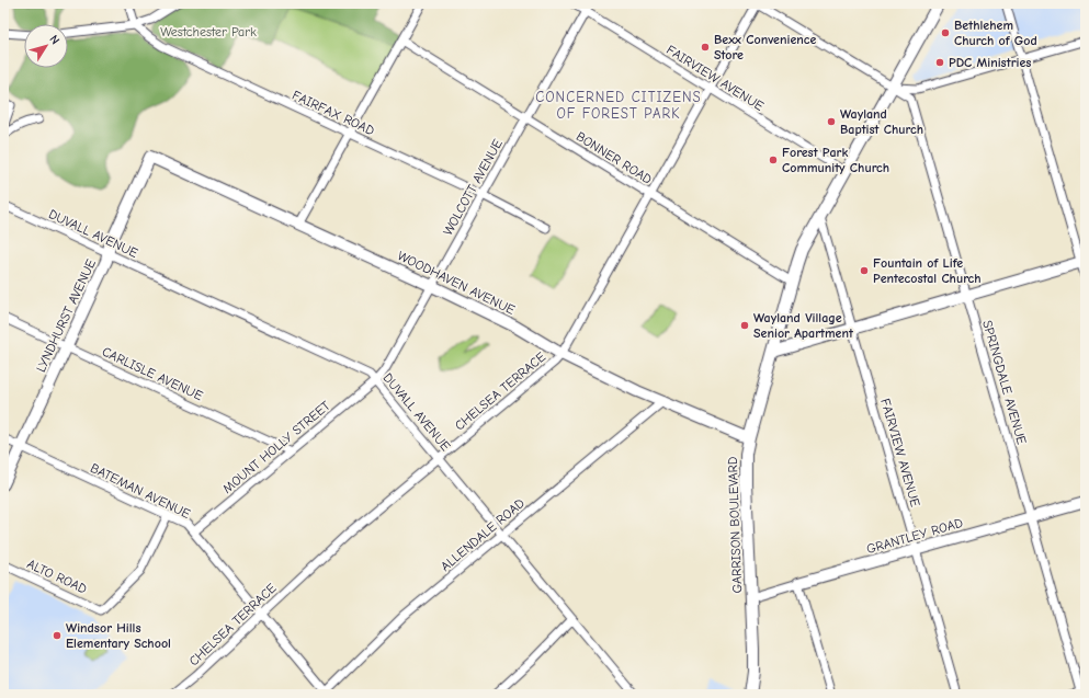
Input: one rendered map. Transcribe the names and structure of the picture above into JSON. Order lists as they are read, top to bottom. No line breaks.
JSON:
{"streets":{"street":["FAIRVIEW AVENUE","FAIRFAX ROAD","BONNER ROAD","WOLCOTT AVENUE","DUVALL AVENUE","WOODHAVEN AVENUE","LYNDHURST AVENUE","CARLISLE AVENUE","SPRINGDALE AVENUE","CHELSEA TERRACE","MOUNT HOLLY STREET","BATEMAN AVENUE","GARRISON BOULEVARD","ALLENDALE ROAD","GRANTLEY ROAD","ALTO ROAD"]},"crossings":[["FAIRVIEW AVENUE","WOLCOTT AVENUE"],["FAIRVIEW AVENUE","CHELSEA TERRACE"],["FAIRVIEW AVENUE","GARRISON BOULEVARD"],["FAIRVIEW AVENUE","GRANTLEY ROAD"],["FAIRFAX ROAD","WOLCOTT AVENUE"],["BONNER ROAD","WOLCOTT AVENUE"],["BONNER ROAD","CHELSEA TERRACE"],["BONNER ROAD","GARRISON BOULEVARD"],["WOLCOTT AVENUE","DUVALL AVENUE"],["WOLCOTT AVENUE","WOODHAVEN AVENUE"],["WOLCOTT AVENUE","MOUNT HOLLY STREET"],["DUVALL AVENUE","LYNDHURST AVENUE"],["DUVALL AVENUE","CHELSEA TERRACE"],["DUVALL AVENUE","MOUNT HOLLY STREET"],["DUVALL AVENUE","ALLENDALE ROAD"],["WOODHAVEN AVENUE","LYNDHURST AVENUE"],["WOODHAVEN AVENUE","CHELSEA TERRACE"],["WOODHAVEN AVENUE","GARRISON BOULEVARD"],["WOODHAVEN AVENUE","ALLENDALE ROAD"],["LYNDHURST AVENUE","CARLISLE AVENUE"],["LYNDHURST AVENUE","BATEMAN AVENUE"],["CARLISLE AVENUE","MOUNT HOLLY STREET"],["SPRINGDALE AVENUE","CHELSEA TERRACE"],["SPRINGDALE AVENUE","GARRISON BOULEVARD"],["SPRINGDALE AVENUE","GRANTLEY ROAD"],["CHELSEA TERRACE","BATEMAN AVENUE"],["MOUNT HOLLY STREET","BATEMAN AVENUE"],["BATEMAN AVENUE","ALLENDALE ROAD"],["BATEMAN AVENUE","ALTO ROAD"],["GARRISON BOULEVARD","GRANTLEY ROAD"]],"districts":["CONCERNED CITIZENS OF FOREST PARK"],"parks":["Westchester Park"],"places":["Bethlehem Church of God","Bexx Convenience Store","PDC Ministries","Wayland Baptist Church","Forest Park Community Church","Fountain of Life Pentecostal Church","Wayland Village Senior Apartment","Windsor Hills Elementary School"],"north":"top right"}
